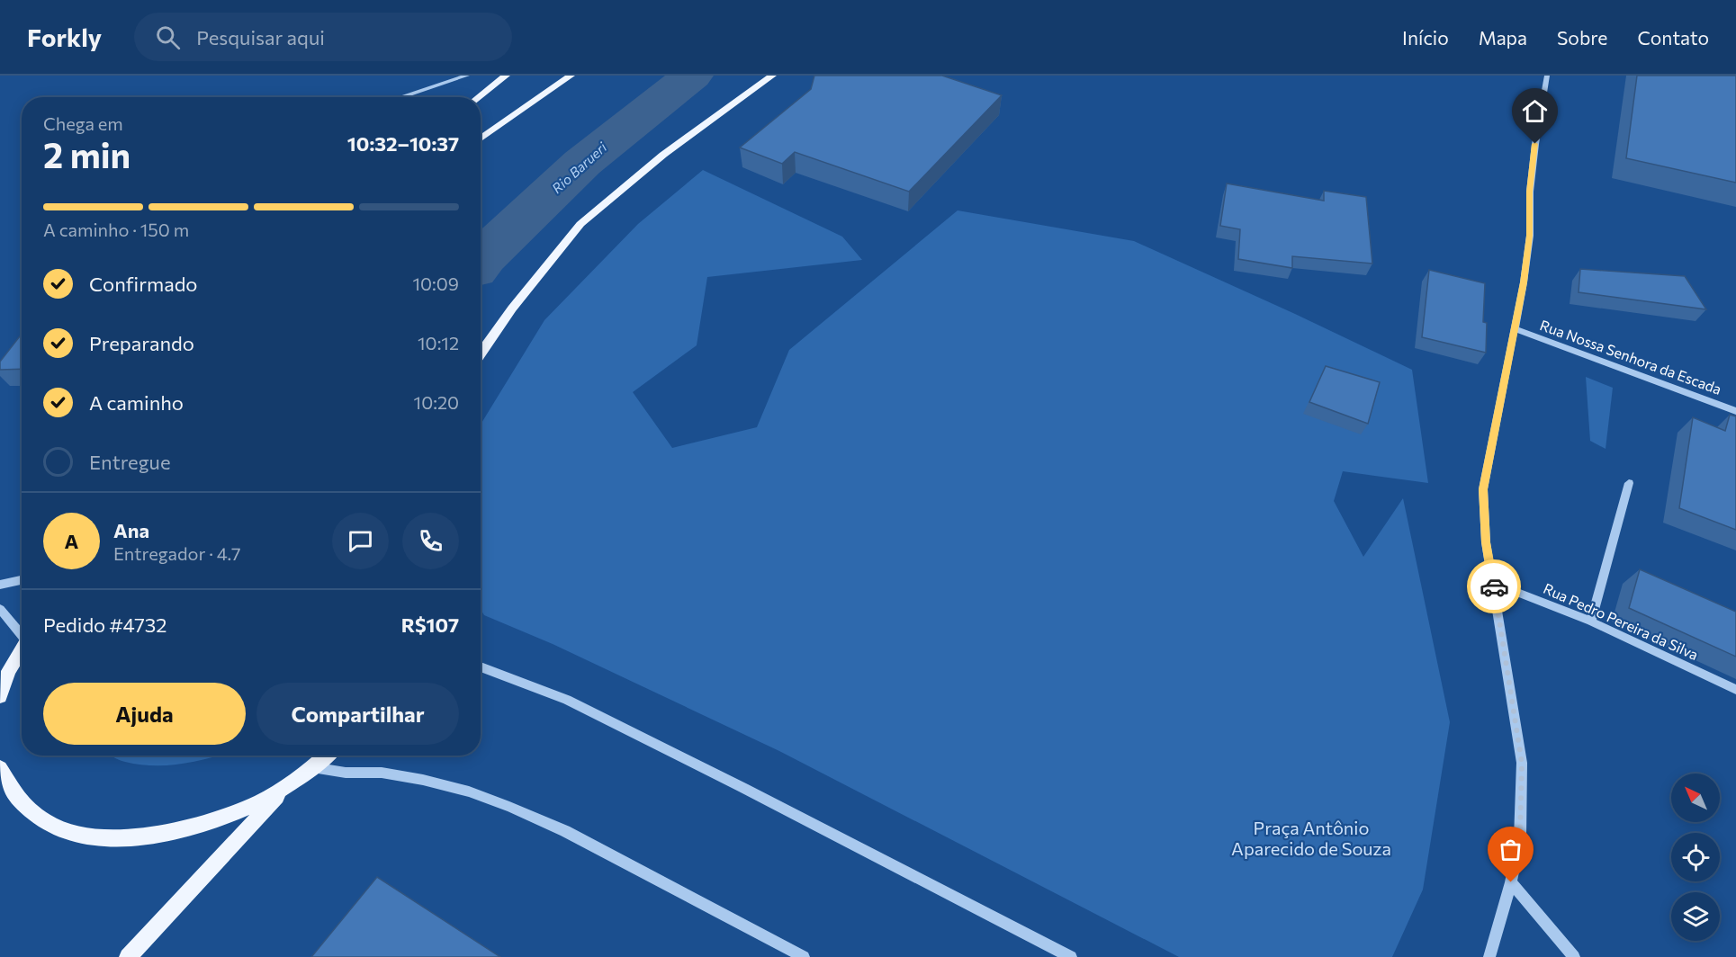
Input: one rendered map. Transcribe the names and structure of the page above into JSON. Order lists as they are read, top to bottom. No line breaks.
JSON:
{"streets":{"street":["Rua Nossa Senhora da Escada","Rua Pedro Pereira da Silva"]},"water":["Rio Barueri"],"parks":["Praça Antônio Aparecido de Souza"],"north":"top left","page":{"header":"Forkly","search":"Pesquisar aqui","nav":["Início","Mapa","Sobre","Contato"],"heading":["2 min","Chega em","10:32–10:37"],"panel":["Ana","Entregador · 4.7","Pedido #4732","R$107"],"bar":"A caminho · 150 m","list":[["Confirmado","10:09"],["Preparando","10:12"],["A caminho","10:20"],"Entregue"],"round":"A","buttons":["Ajuda","Compartilhar"]}}
